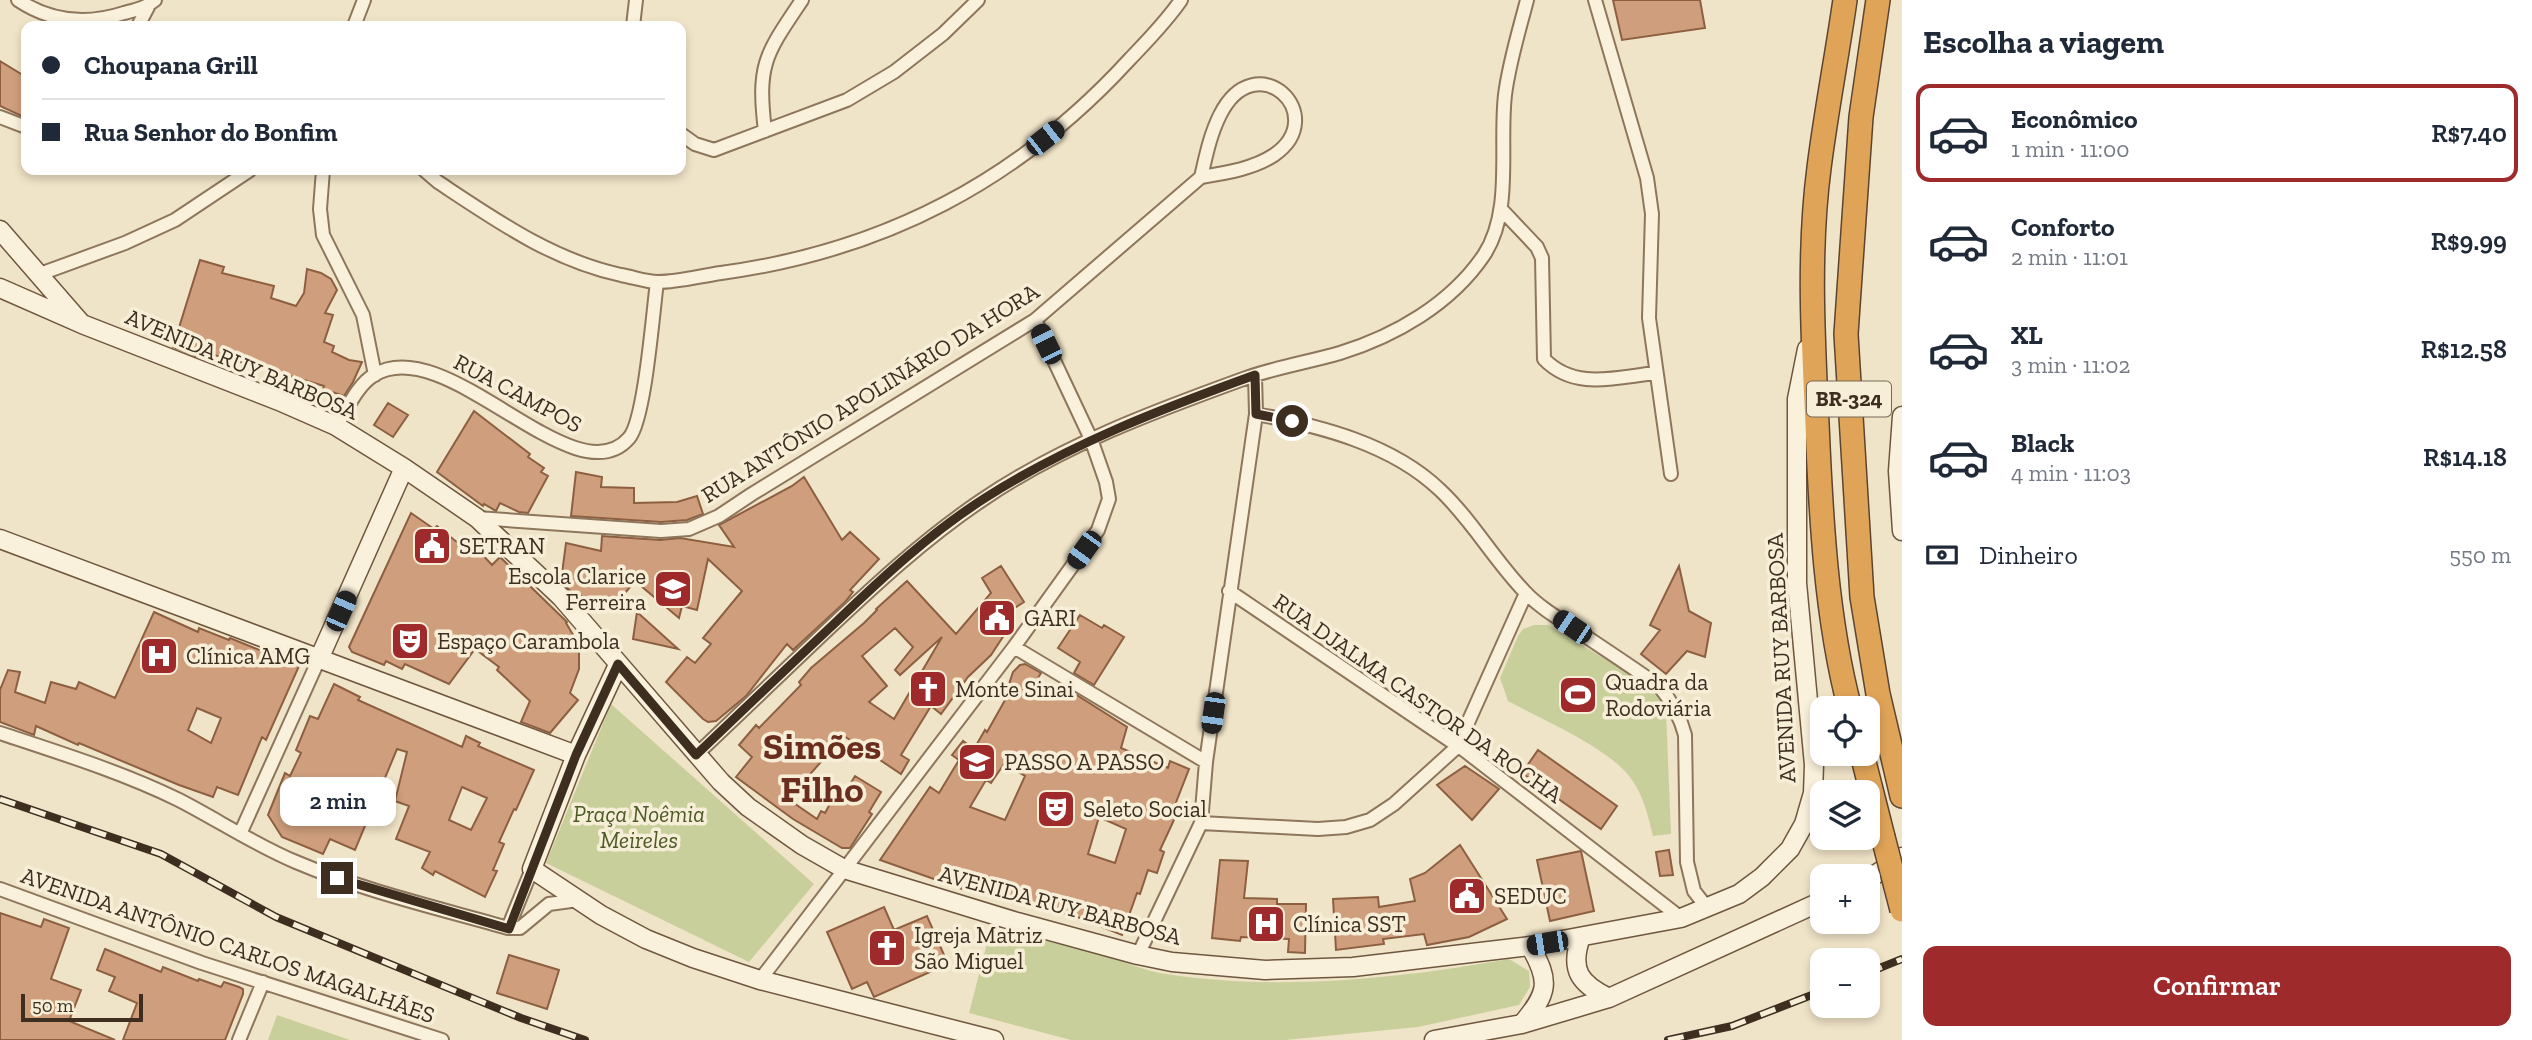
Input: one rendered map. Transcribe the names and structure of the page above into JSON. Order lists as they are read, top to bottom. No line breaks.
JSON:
{"streets":{"highway":["BR-324"],"main road":["AVENIDA RUY BARBOSA"],"street":["RUA CAMPOS","RUA ANTÔNIO APOLINÁRIO DA HORA","RUA DJALMA CASTOR DA ROCHA","AVENIDA ANTÔNIO CARLOS MAGALHÃES"]},"crossings":[["AVENIDA RUY BARBOSA","RUA ANTÔNIO APOLINÁRIO DA HORA"],["AVENIDA RUY BARBOSA","BR-324"],["AVENIDA RUY BARBOSA","RUA DJALMA CASTOR DA ROCHA"]],"districts":["Simões Filho"],"parks":["Praça Noêmia Meireles"],"places":{"public building":["SETRAN","GARI","SEDUC"],"school or university":["Escola Clarice Ferreira","PASSO A PASSO"],"theatre":["Espaço Carambola","Seleto Social"],"hospital":["Clínica AMG","Clínica SST"],"church":["Monte Sinai","Igreja Matriz São Miguel"],"sports":["Quadra da Rodoviária"]},"scale_bar":"50 m","page":{"heading":"Escolha a viagem","banner":["Choupana Grill","Rua Senhor do Bonfim"],"list":[{"name":"Econômico","note":"1 min · 11:00","value":"R$7.40"},{"name":"Conforto","note":"2 min · 11:01","value":"R$9.99"},{"name":"XL","note":"3 min · 11:02","value":"R$12.58"},{"name":"Black","note":"4 min · 11:03","value":"R$14.18"}],"pay":["Dinheiro","550 m"],"map_buttons":["+","−"],"bubble":"2 min","buttons":"Confirmar","scale":"50 m"}}
